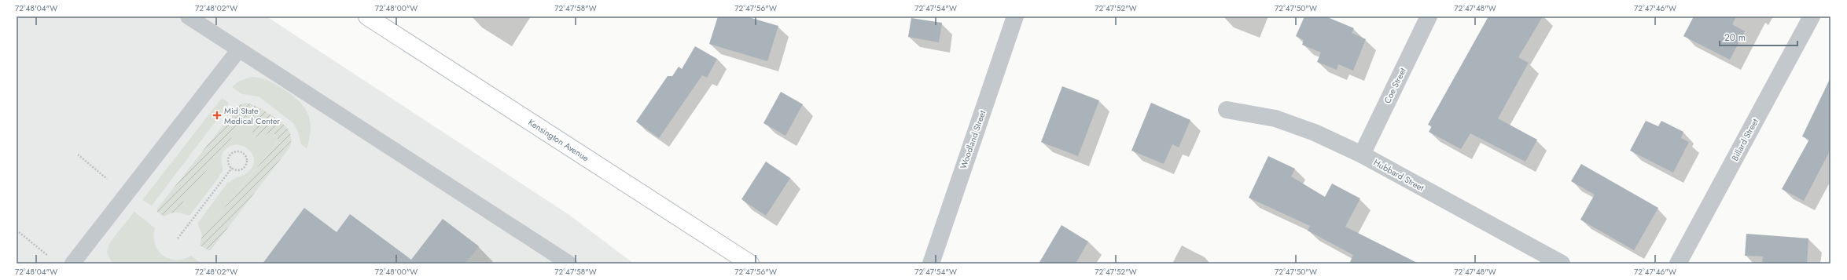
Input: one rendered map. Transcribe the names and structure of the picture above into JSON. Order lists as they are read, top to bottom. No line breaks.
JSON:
{"streets":{"main road":["Kensington Avenue"],"street":["Coe Street","Woodland Street","Billard Street","Hubbard Street"]},"crossings":[["Coe Street","Hubbard Street"]],"places":{"health":["Mid State Medical Center"]},"scale_bar":"20 m","coordinates":["72°48'04\"W","72°48'02\"W","72°48'00\"W","72°47'58\"W","72°47'56\"W","72°47'54\"W","72°47'52\"W","72°47'50\"W","72°47'48\"W","72°47'46\"W"]}
